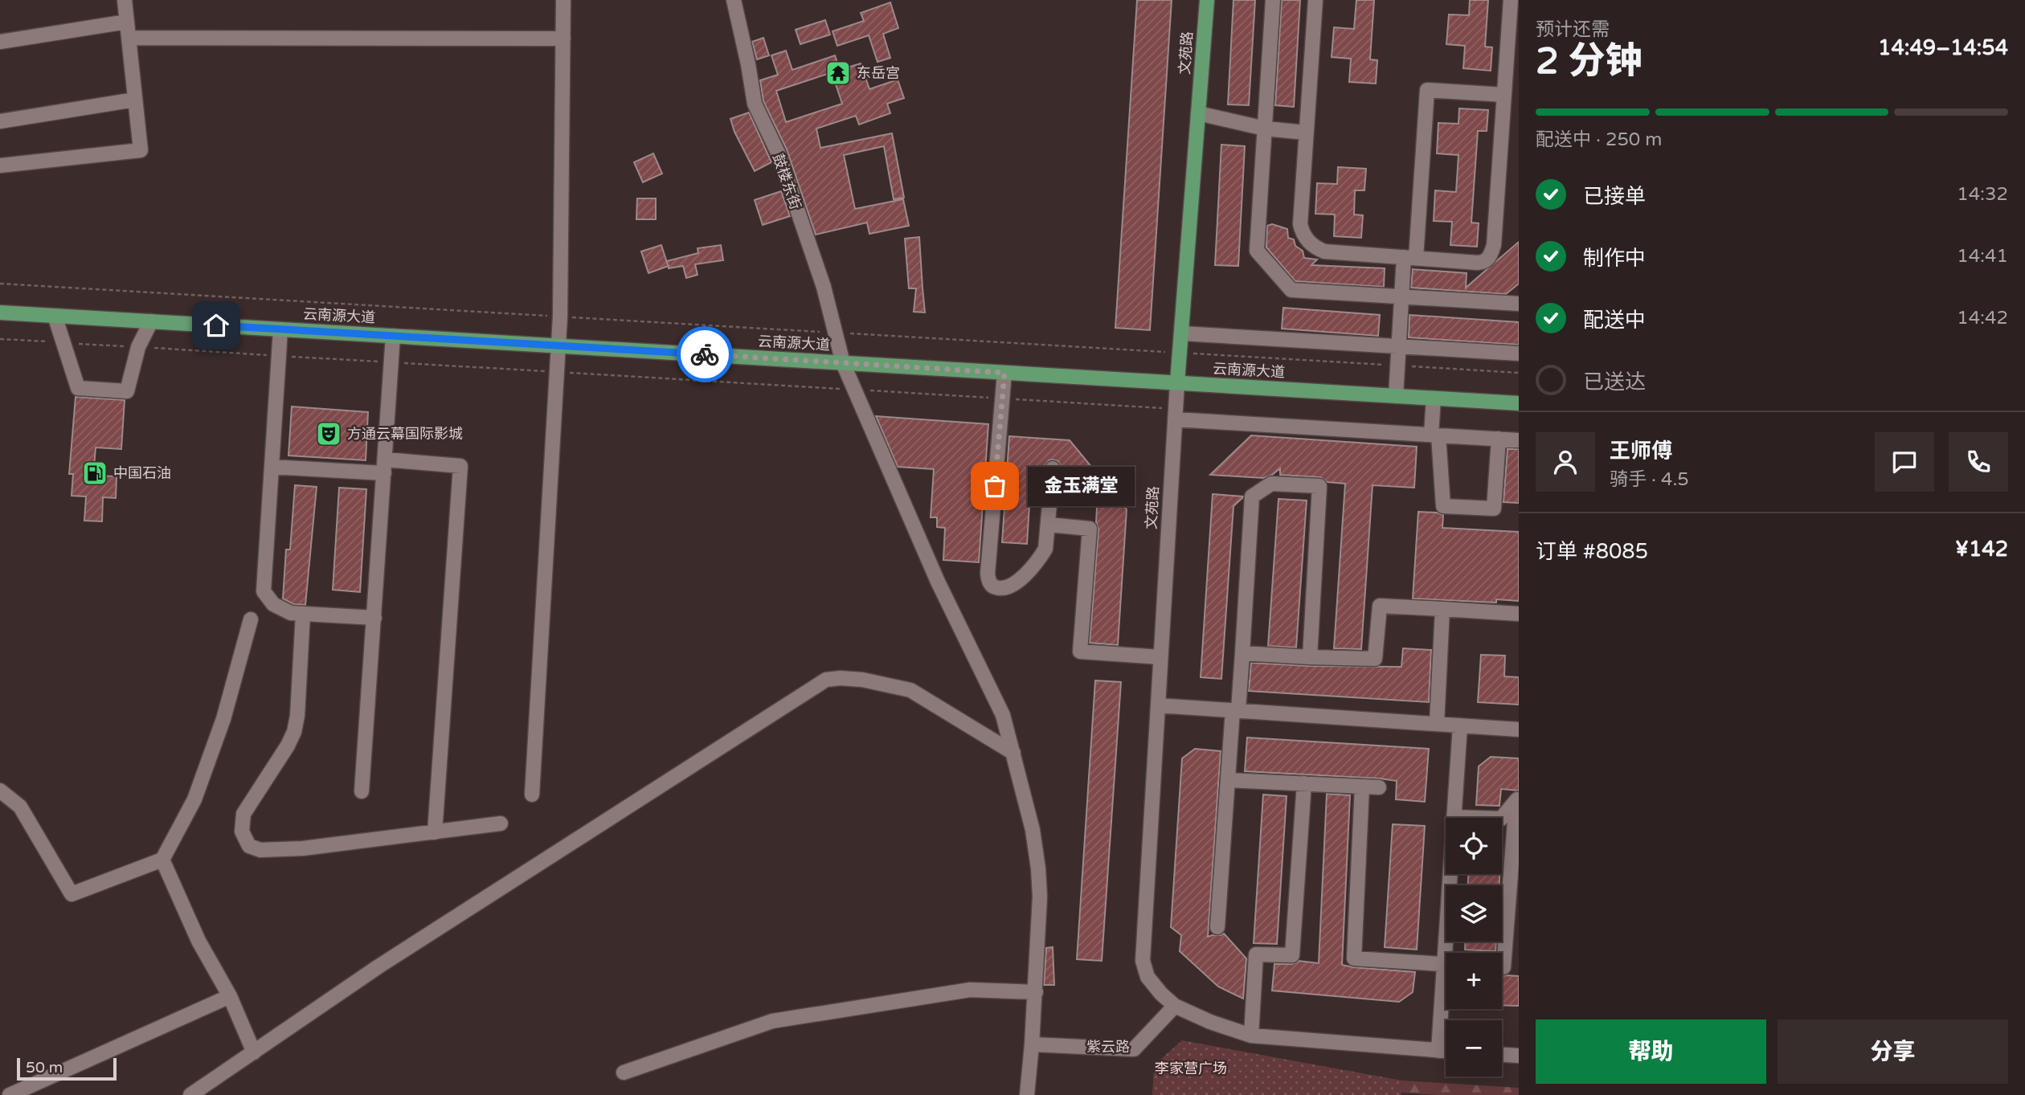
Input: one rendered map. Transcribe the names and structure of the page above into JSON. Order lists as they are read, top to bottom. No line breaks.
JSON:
{"streets":{"main road":["文苑路","云南源大道"],"street":["鼓楼东街","紫云路"]},"crossings":[["文苑路","云南源大道"],["文苑路","紫云路"],["鼓楼东街","云南源大道"]],"parks":["李家营广场"],"places":{"temple":["东岳宫"],"theatre":["方通云幕国际影城"],"fuel station":["中国石油"],"other":["金玉满堂"]},"scale_bar":"50 m","page":{"heading":["2 分钟","预计还需","14:49–14:54"],"panel":["王师傅","骑手 · 4.5","订单 #8085","¥142"],"bar":"配送中 · 250 m","list":[["已接单","14:32"],["制作中","14:41"],["配送中","14:42"],"已送达"],"bubble":"金玉满堂","map_buttons":["+","−"],"buttons":["帮助","分享"],"scale":"50 m"}}
